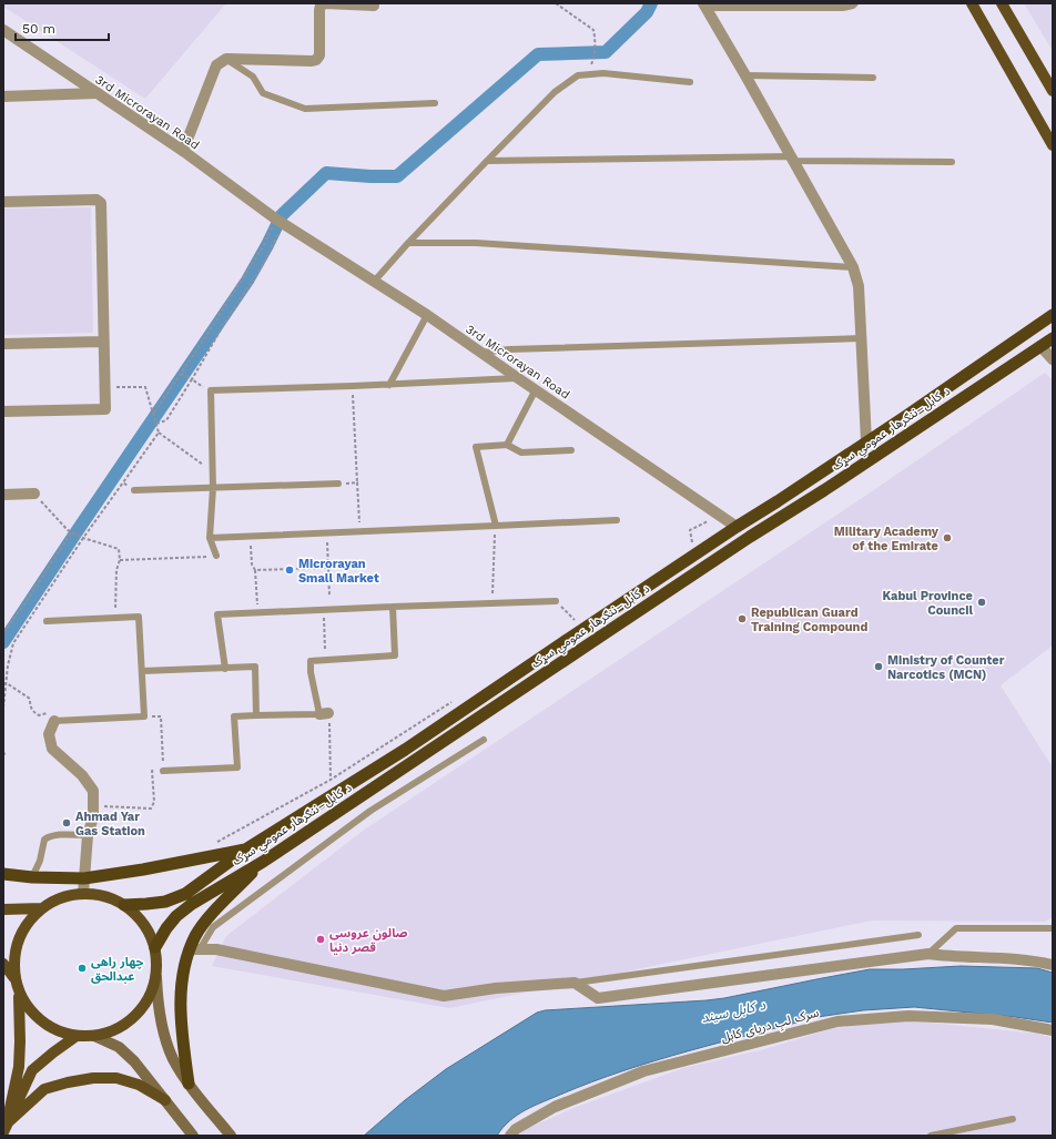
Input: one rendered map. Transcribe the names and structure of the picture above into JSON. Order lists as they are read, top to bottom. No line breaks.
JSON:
{"streets":{"highway":["د کابل–ننګرهار عمومي سړک"],"street":["3rd Microrayan Road","سرک لبِ دریای کابل"]},"crossings":[["3rd Microrayan Road","د کابل–ننګرهار عمومي سړک"]],"water":["د کابل سيند"],"places":["Military Academy of the Emirate","Microrayan Small Market","Kabul Province Council","Republican Guard Training Compound","Ministry of Counter Narcotics (MCN)","Ahmad Yar Gas Station","صالون عروسی قصر دنیا","چهار راهی عبدالحق"],"scale_bar":"50 m"}
